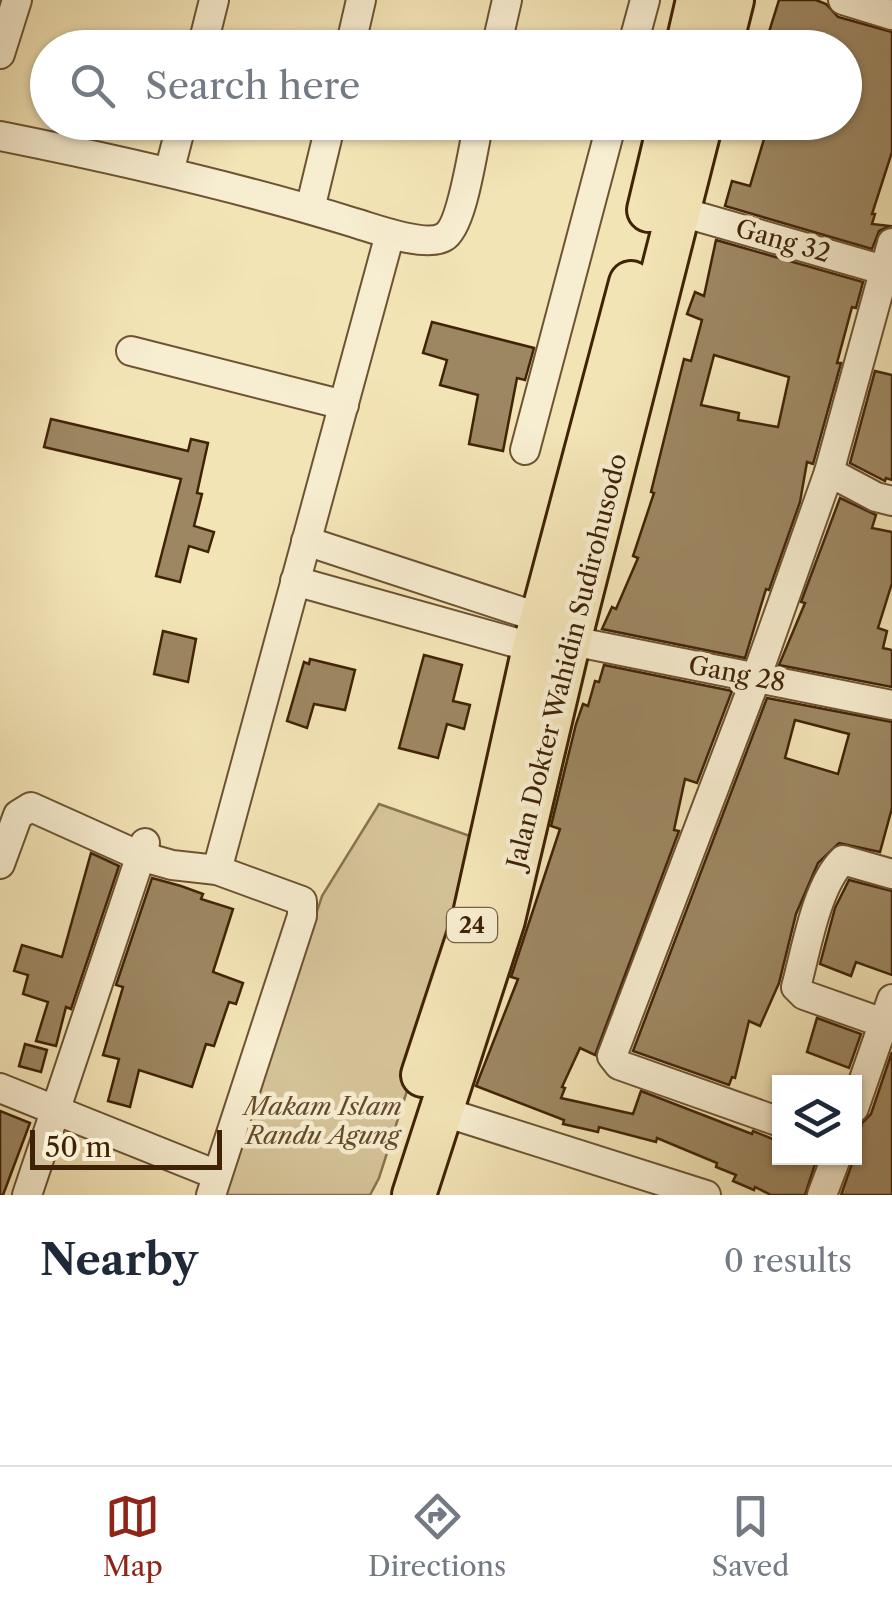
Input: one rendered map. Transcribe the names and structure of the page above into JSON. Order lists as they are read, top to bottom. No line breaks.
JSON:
{"streets":{"highway":["Jalan Dokter Wahidin Sudirohusodo","24"],"street":["Gang 32","Gang 28"]},"crossings":[["Gang 32","Jalan Dokter Wahidin Sudirohusodo"],["Jalan Dokter Wahidin Sudirohusodo","Gang 28"]],"parks":["Makam Islam Randu Agung"],"scale_bar":"50 m","page":{"search":"Search here","scale":"50 m","heading":["Nearby","0 results"],"nav":["Map","Directions","Saved"]}}
